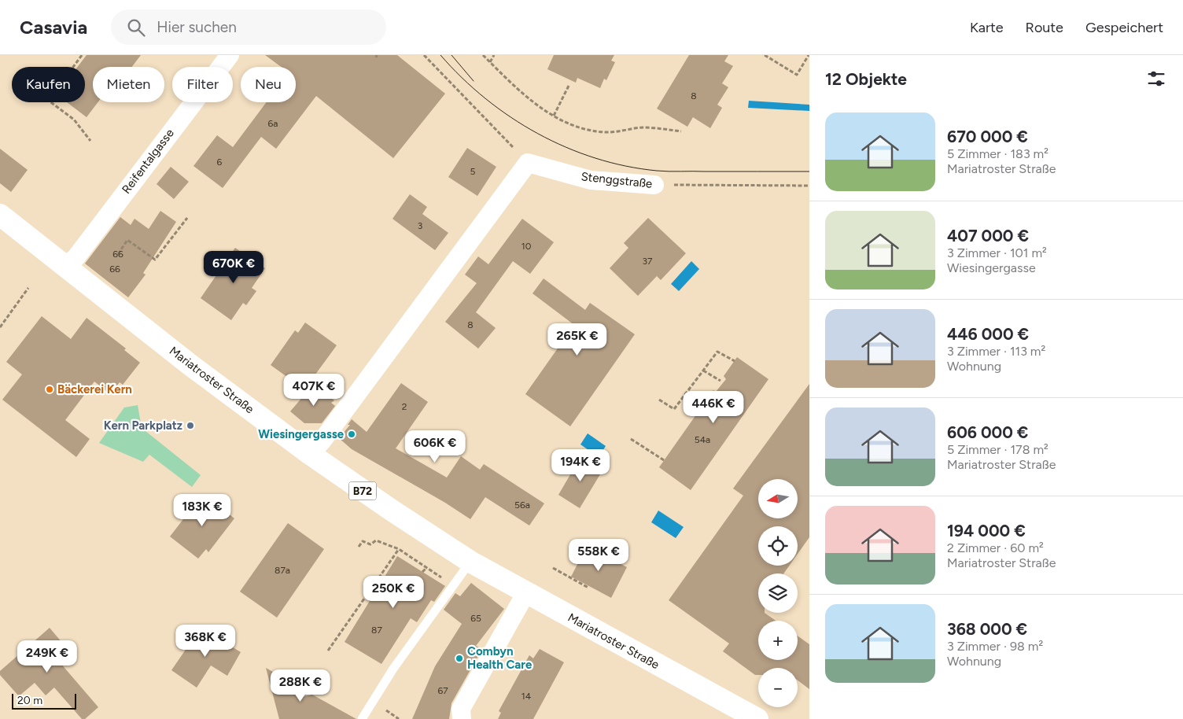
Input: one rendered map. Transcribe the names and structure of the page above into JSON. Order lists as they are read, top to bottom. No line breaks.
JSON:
{"streets":{"main road":["Mariatroster Straße","B72"],"street":["Reifentalgasse","Stenggstraße"]},"crossings":[["Reifentalgasse","Mariatroster Straße"]],"places":["Bäckerei Kern","Kern Parkplatz","Wiesingergasse","Combyn Health Care"],"house_numbers":["8","6a","6","5","3","10","66","37","66","8","2","54a","56a","87a","65","87","67","14"],"scale_bar":"20 m","north":"left","page":{"header":"Casavia","search":"Hier suchen","nav":["Karte","Route","Gespeichert"],"heading":"12 Objekte","chip":["Kaufen","Mieten","Filter","Neu"],"list":[{"name":"670 000 €","note":"5 Zimmer · 183 m² · Mariatroster Straße"},{"name":"407 000 €","note":"3 Zimmer · 101 m² · Wiesingergasse"},{"name":"446 000 €","note":"3 Zimmer · 113 m² · Wohnung"},{"name":"606 000 €","note":"5 Zimmer · 178 m² · Mariatroster Straße"},{"name":"194 000 €","note":"2 Zimmer · 60 m² · Mariatroster Straße"},{"name":"368 000 €","note":"3 Zimmer · 98 m² · Wohnung"}],"price":["670K €","265K €","407K €","446K €","606K €","194K €","183K €","558K €","250K €","368K €","249K €","288K €"],"map_buttons":["+","−"],"scale":"20 m"}}
